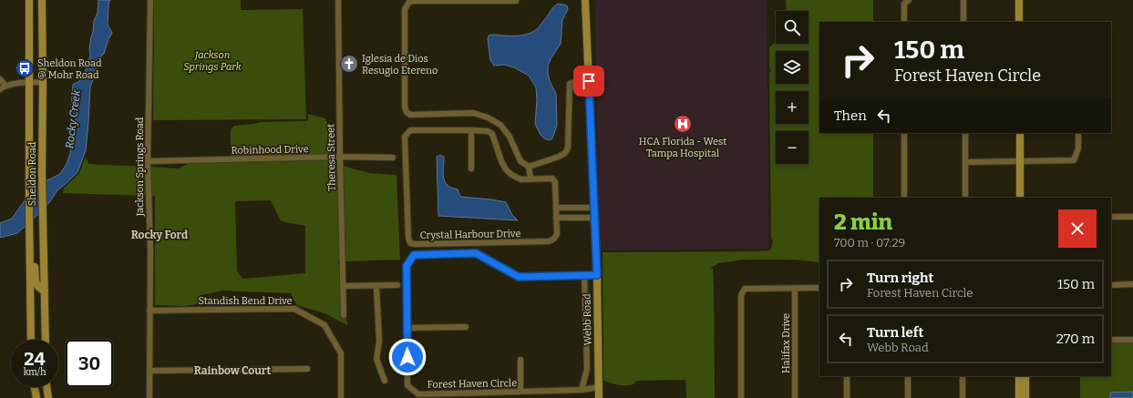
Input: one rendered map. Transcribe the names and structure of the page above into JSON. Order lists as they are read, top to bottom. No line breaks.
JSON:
{"streets":{"main road":["Sheldon Road","Webb Road"],"street":["Robinhood Drive","Theresa Street","Jackson Springs Road","Crystal Harbour Drive","Standish Bend Drive","Halifax Drive","Forest Haven Circle"]},"crossings":[["Robinhood Drive","Theresa Street"],["Robinhood Drive","Jackson Springs Road"],["Jackson Springs Road","Standish Bend Drive"],["Webb Road","Forest Haven Circle"]],"districts":["Rocky Ford","Rainbow Court"],"water":["Rocky Creek"],"parks":["Jackson Springs Park"],"places":{"church":["Iglesia de Dios Resugio Etereno"],"bus stop":["Sheldon Road @ Mohr Road"],"hospital":["HCA Florida - West Tampa Hospital"]},"page":{"map_buttons":["+","−"],"turn":["150 m","Forest Haven Circle"],"then":"Then","heading":["2 min","700 m · 07:29"],"list":[{"name":"Turn right","note":"Forest Haven Circle","value":"150 m"},{"name":"Turn left","note":"Webb Road","value":"270 m"}],"speed":"24 km/h","limit":"30"}}
